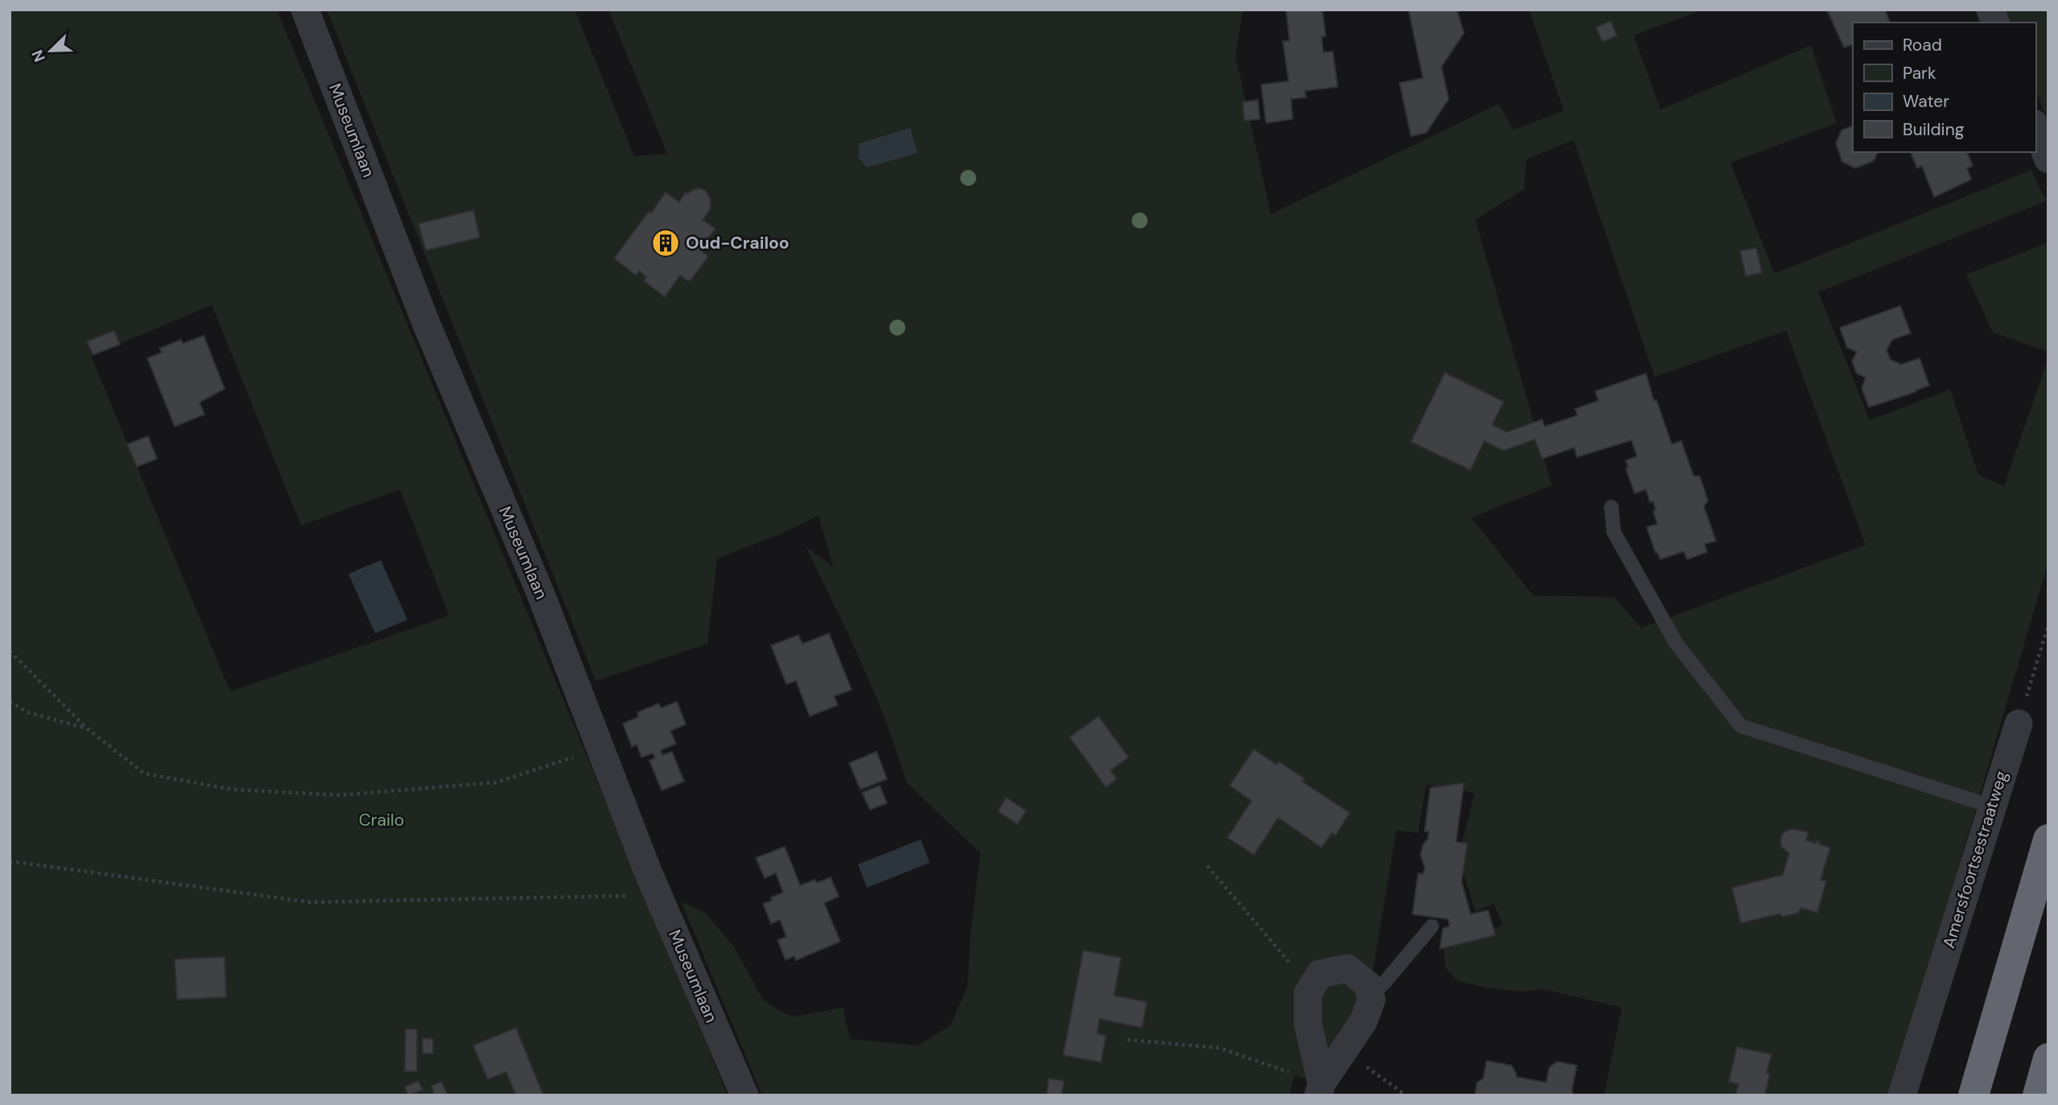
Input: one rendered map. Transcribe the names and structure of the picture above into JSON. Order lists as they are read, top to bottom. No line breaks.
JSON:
{"streets":{"street":["Museumlaan","Amersfoortsestraatweg"]},"parks":["Crailo"],"places":{"building":["Oud-Crailoo"]},"legend":["Road","Park","Water","Building"],"north":"bottom left"}
